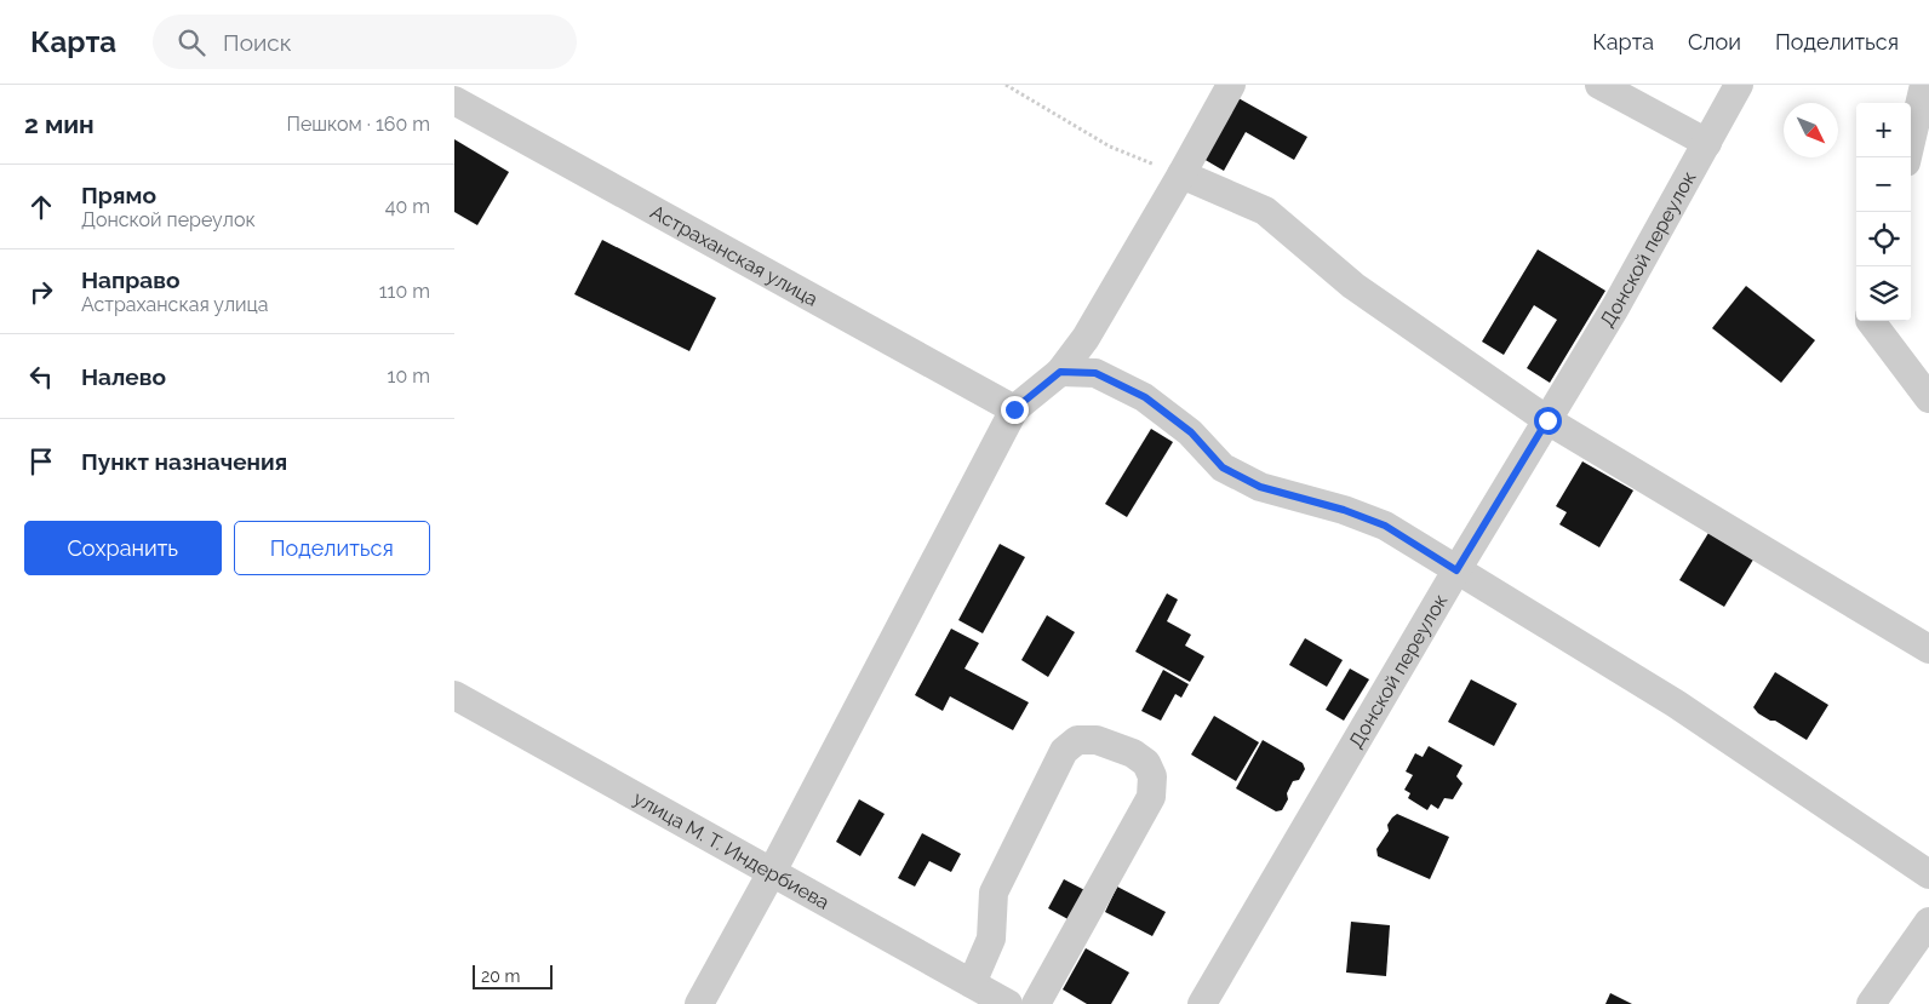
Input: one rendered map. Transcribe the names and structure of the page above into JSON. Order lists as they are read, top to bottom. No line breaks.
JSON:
{"streets":{"street":["Донской переулок","Астраханская улица","улица М. Т. Индербиева"]},"scale_bar":"20 m","north":"bottom right","page":{"header":"Карта","search":"Поиск","nav":["Карта","Слои","Поделиться"],"heading":["2 мин","Пешком · 160 m"],"map_buttons":["+","−"],"list":[["Прямо","Донской переулок","40 m"],["Направо","Астраханская улица","110 m"],["Налево","10 m"],"Пункт назначения"],"buttons":["Сохранить","Поделиться"],"scale":"20 m"}}
